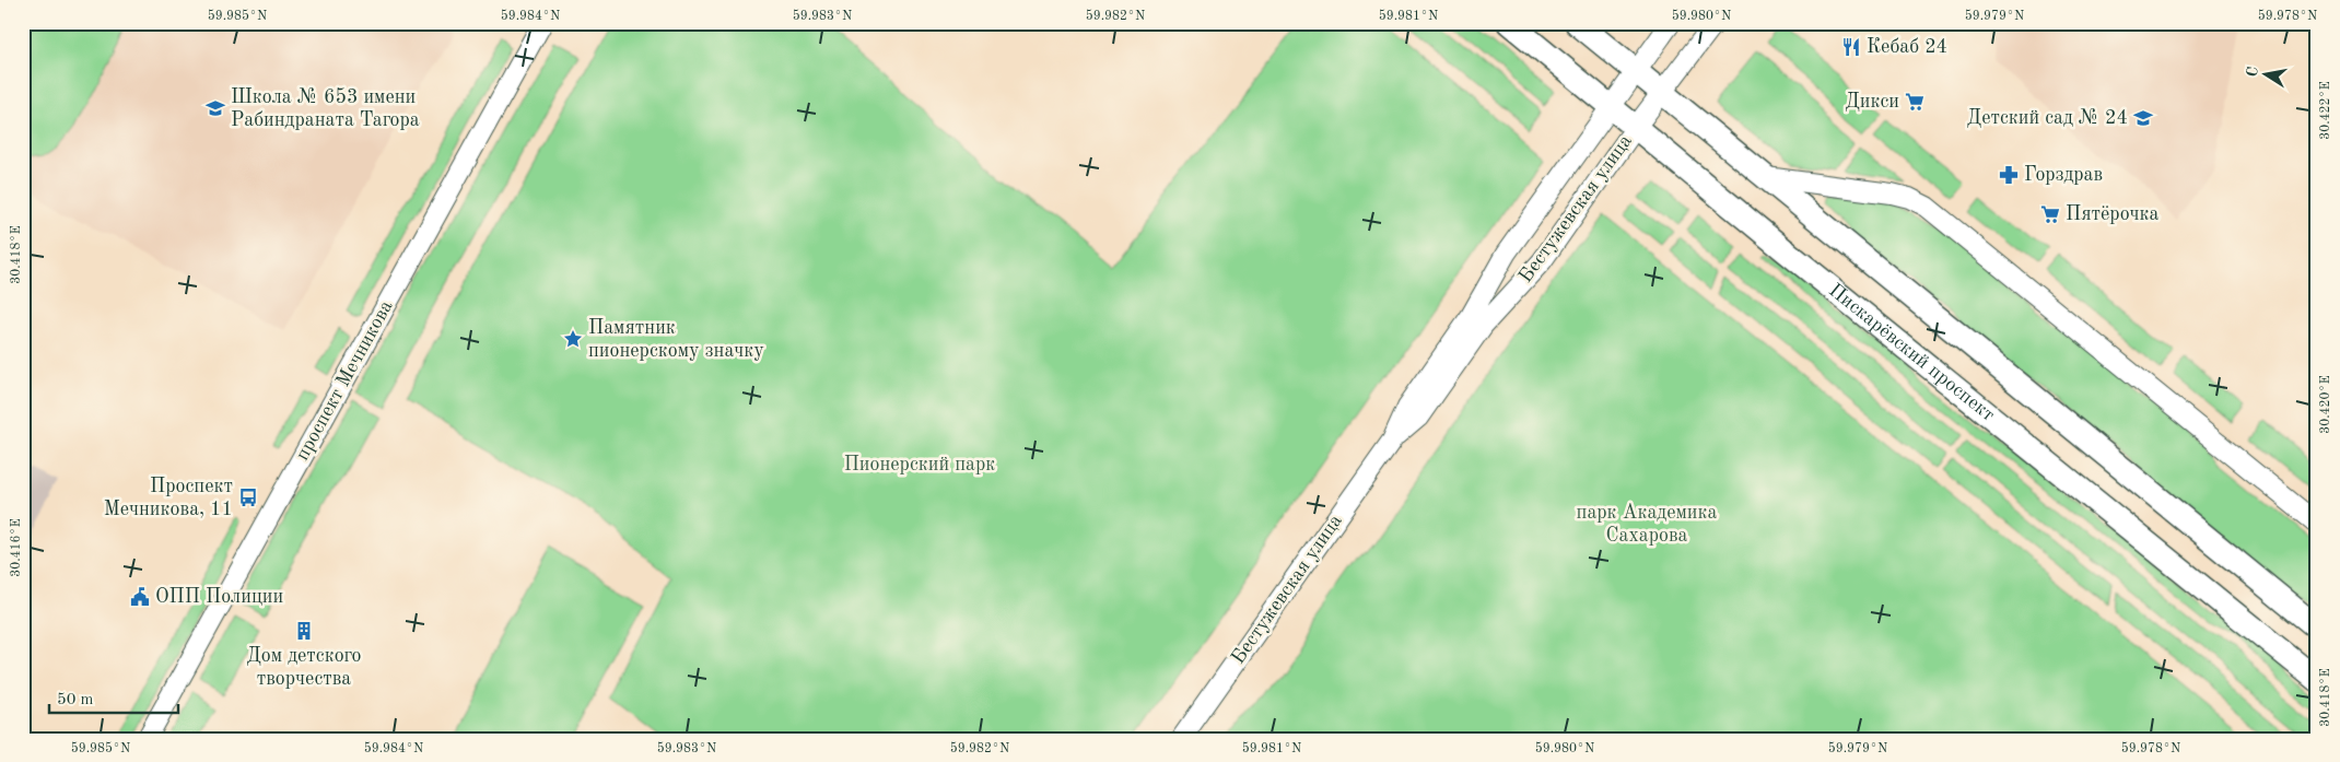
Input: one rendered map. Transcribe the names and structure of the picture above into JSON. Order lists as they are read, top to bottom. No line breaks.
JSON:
{"streets":{"main road":["Пискарёвский проспект"],"street":["Бестужевская улица","проспект Мечникова"]},"crossings":[["Бестужевская улица","Пискарёвский проспект"]],"parks":["Пионерский парк","парк Академика Сахарова"],"places":{"restaurant":["Кебаб 24"],"supermarket":["Дикси","Пятёрочка"],"school or university":["Школа № 653 имени Рабиндраната Тагора","Детский сад № 24"],"pharmacy":["Горздрав"],"place":["Памятник пионерскому значку"],"bus stop":["Проспект Мечникова, 11"],"public building":["ОПП Полиции"],"building":["Дом детского творчества"]},"scale_bar":"50 m","north":"left","coordinates":["59.985°N","59.984°N","59.983°N","59.982°N","59.981°N","59.980°N","59.979°N","59.978°N","30.422°E","30.418°E","30.420°E","30.416°E"]}
